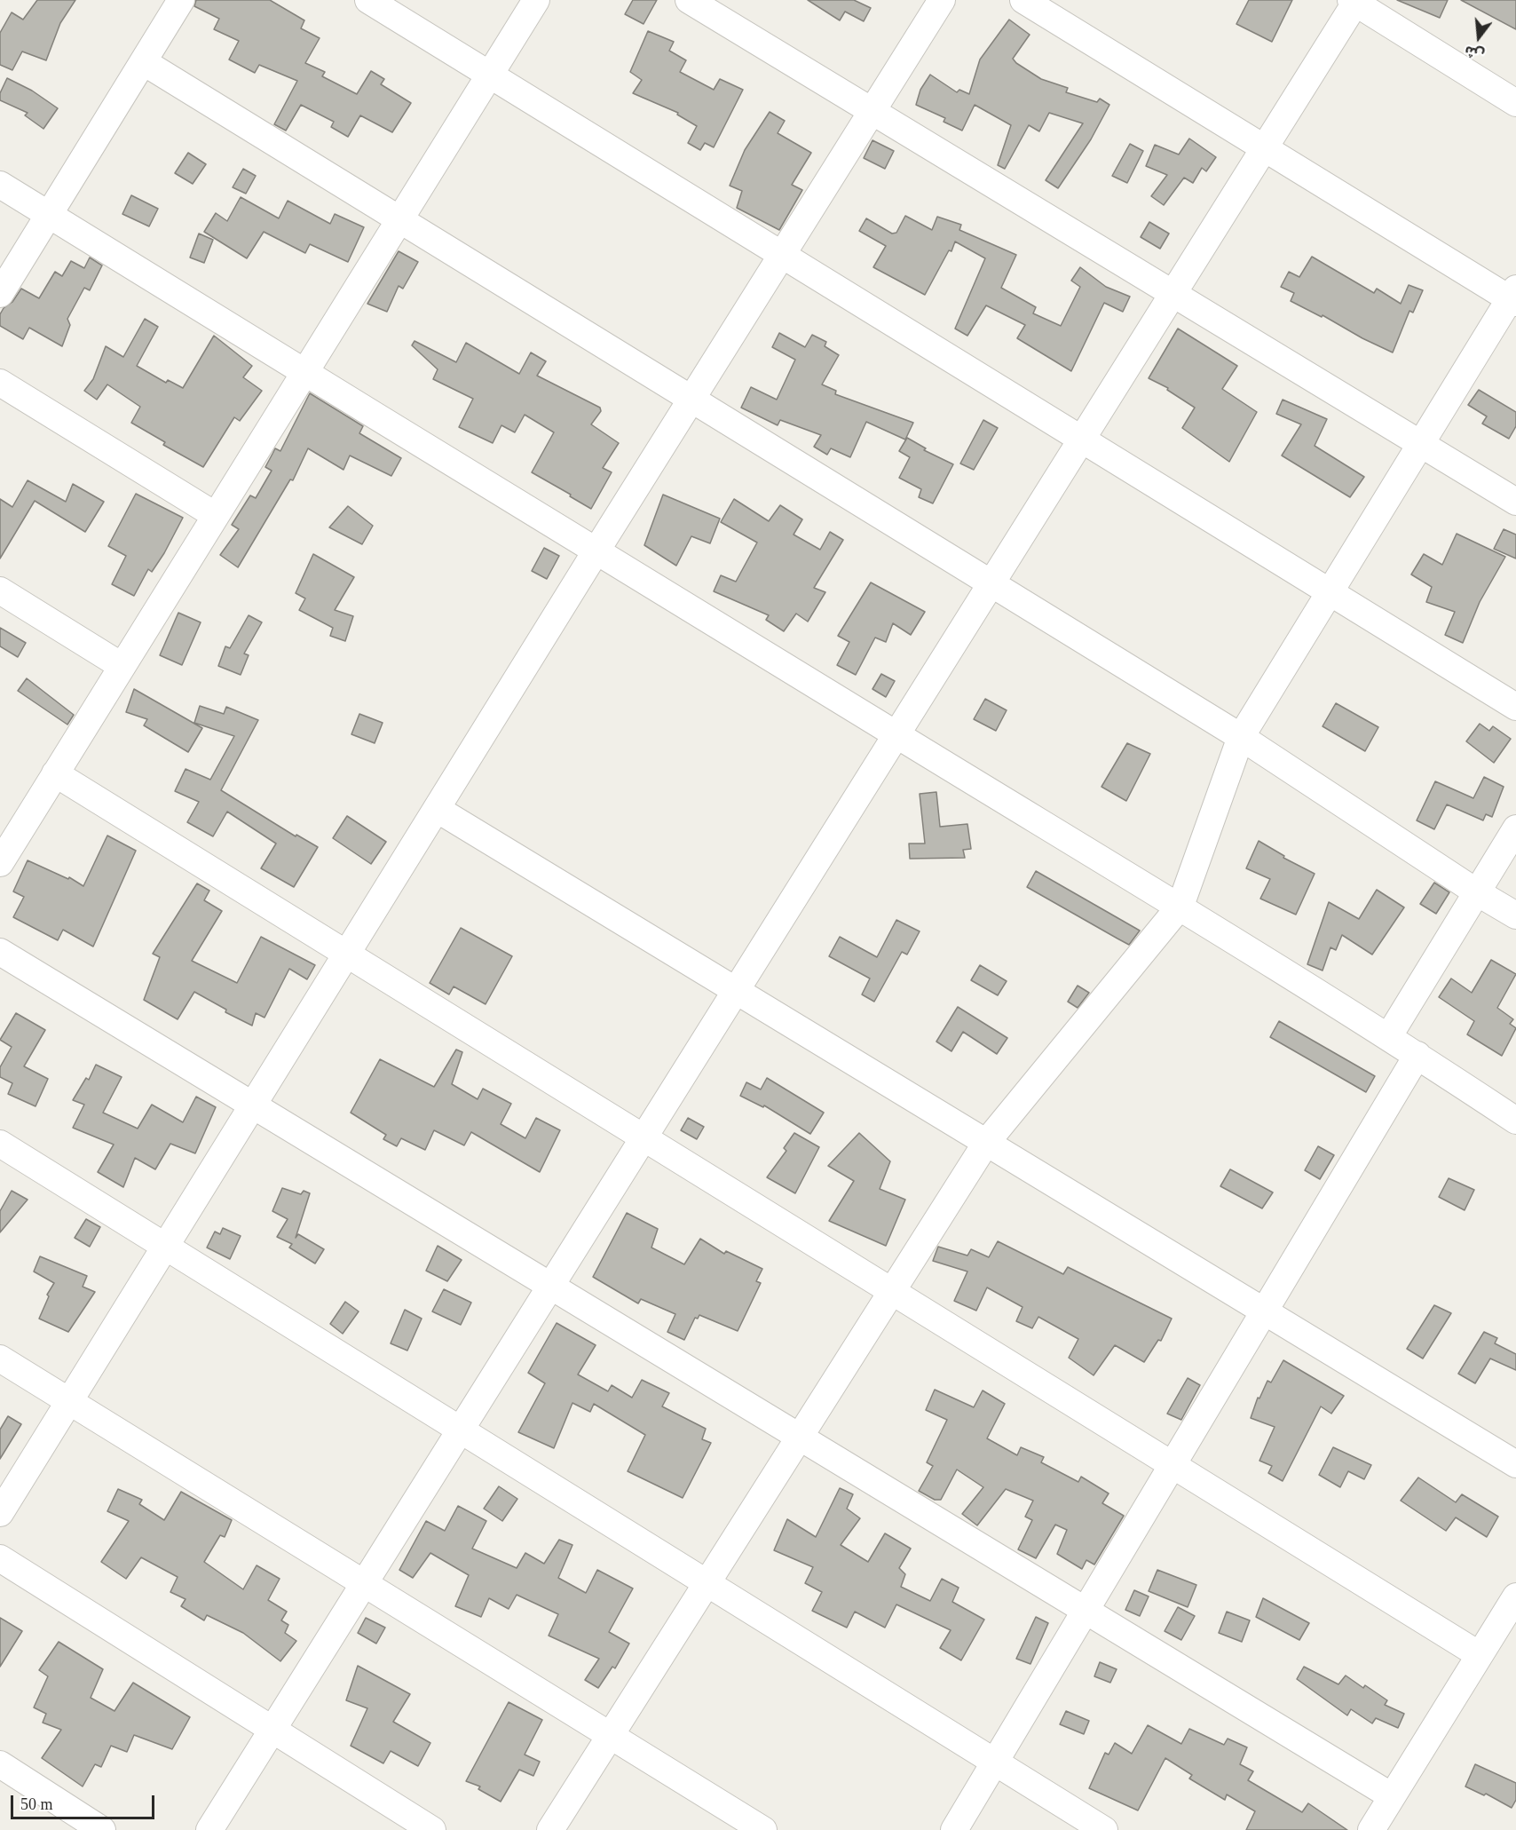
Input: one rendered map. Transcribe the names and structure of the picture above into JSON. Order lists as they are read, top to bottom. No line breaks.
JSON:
{"scale_bar":"50 m","north":"bottom"}
